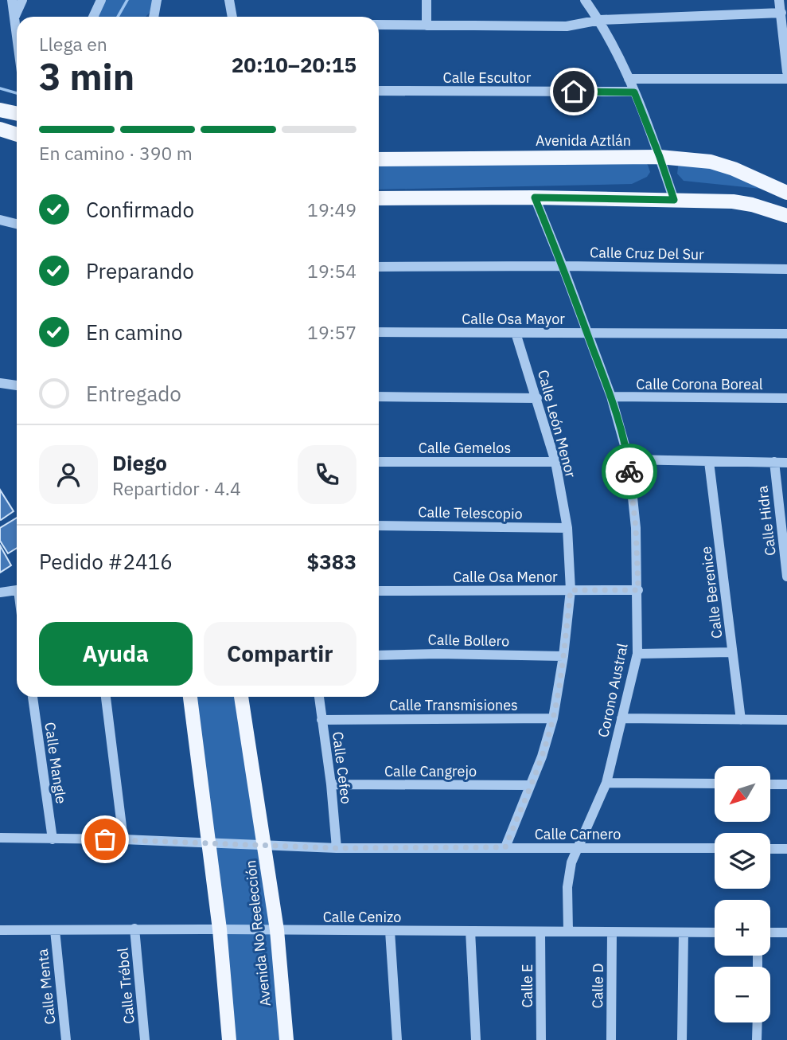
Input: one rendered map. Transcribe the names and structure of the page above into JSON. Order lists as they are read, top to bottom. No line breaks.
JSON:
{"streets":{"main road":["Avenida Aztlán","Avenida No Reelección"],"street":["Calle Escultor","Calle Cruz Del Sur","Calle Osa Mayor","Calle Corona Boreal","Calle León Menor","Calle Gemelos","Calle Telescopio","Calle Hidra","Calle Osa Menor","Calle Berenice","Calle Bollero","Corono Austral","Calle Transmisiones","Calle Mangle","Calle Cefeo","Calle Cangrejo","Calle Carnero","Calle Cenizo","Calle Trébol","Calle E","Calle D","Calle Menta"]},"crossings":[["Calle Cruz Del Sur","Corono Austral"],["Calle Osa Mayor","Calle León Menor"],["Calle Osa Mayor","Corono Austral"],["Calle Corona Boreal","Corono Austral"],["Calle León Menor","Calle Gemelos"],["Calle León Menor","Calle Telescopio"],["Calle León Menor","Calle Osa Menor"],["Calle León Menor","Calle Bollero"],["Calle León Menor","Calle Transmisiones"],["Calle León Menor","Calle Cangrejo"],["Calle León Menor","Calle Carnero"],["Calle Osa Menor","Corono Austral"],["Corono Austral","Calle Carnero"],["Corono Austral","Calle Cenizo"],["Calle Transmisiones","Calle Cefeo"],["Calle Mangle","Calle Carnero"],["Calle Cefeo","Calle Cangrejo"],["Calle Cefeo","Calle Carnero"],["Calle Carnero","Avenida No Reelección"],["Calle Cenizo","Avenida No Reelección"],["Calle Cenizo","Calle Trébol"],["Calle Cenizo","Calle E"],["Calle Cenizo","Calle D"],["Calle Cenizo","Calle Menta"]],"north":"bottom left","page":{"heading":["3 min","Llega en","20:10–20:15"],"panel":["Diego","Repartidor · 4.4","Pedido #2416","$383"],"bar":"En camino · 390 m","list":[["Confirmado","19:49"],["Preparando","19:54"],["En camino","19:57"],"Entregado"],"buttons":["Ayuda","Compartir"],"map_buttons":["+","−"]}}
